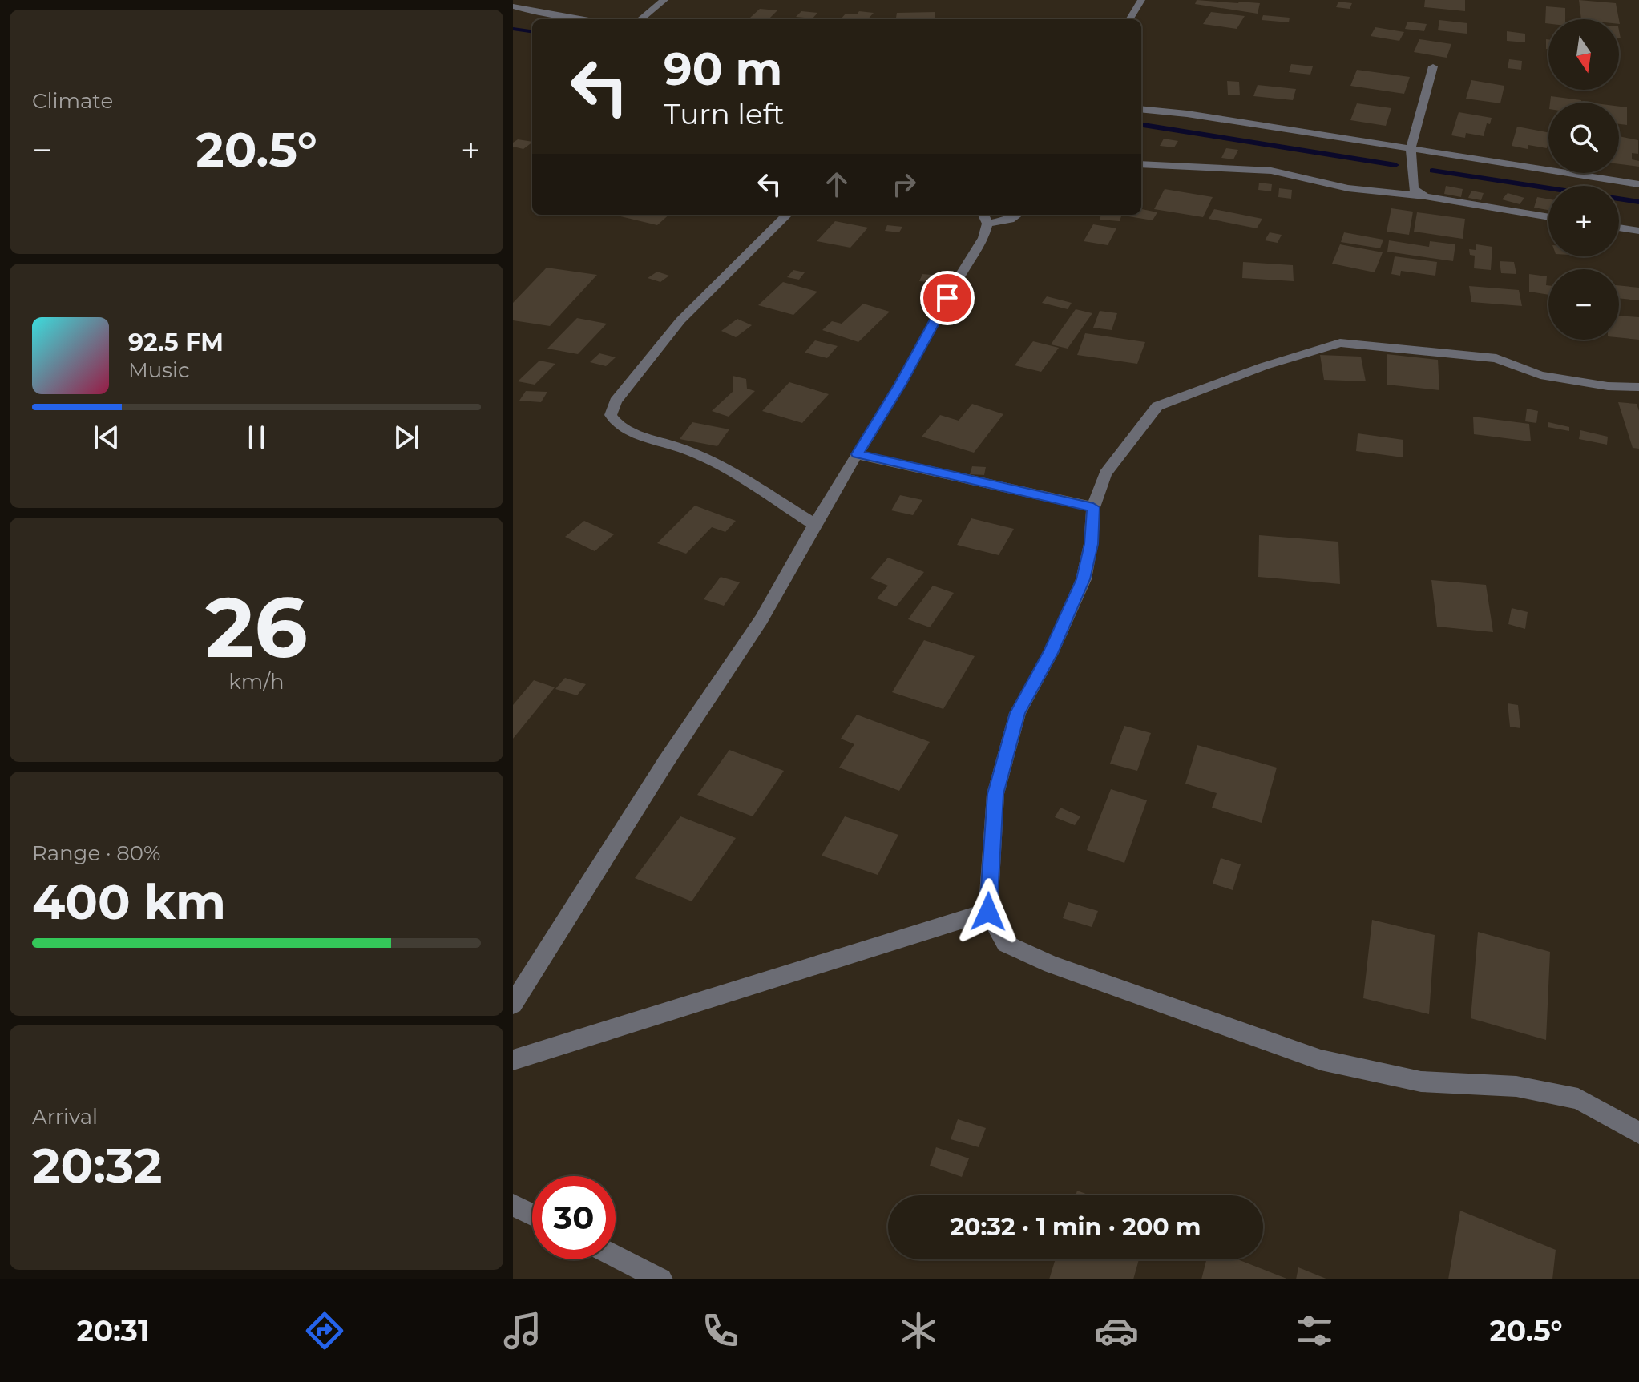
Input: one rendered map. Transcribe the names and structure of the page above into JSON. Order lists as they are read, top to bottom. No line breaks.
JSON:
{"north":"bottom","page":{"tile":["Climate",["26","km/h"],["Range · 80%","400 km"],["Arrival","20:32"]],"map_buttons":["+","−"],"turn":["90 m","Turn left"],"heat":["−","20.5°","+"],"song":["92.5 FM","Music"],"limit":"30","trip":"20:32 · 1 min · 200 m","tabs":["20:31","20.5°"]}}
